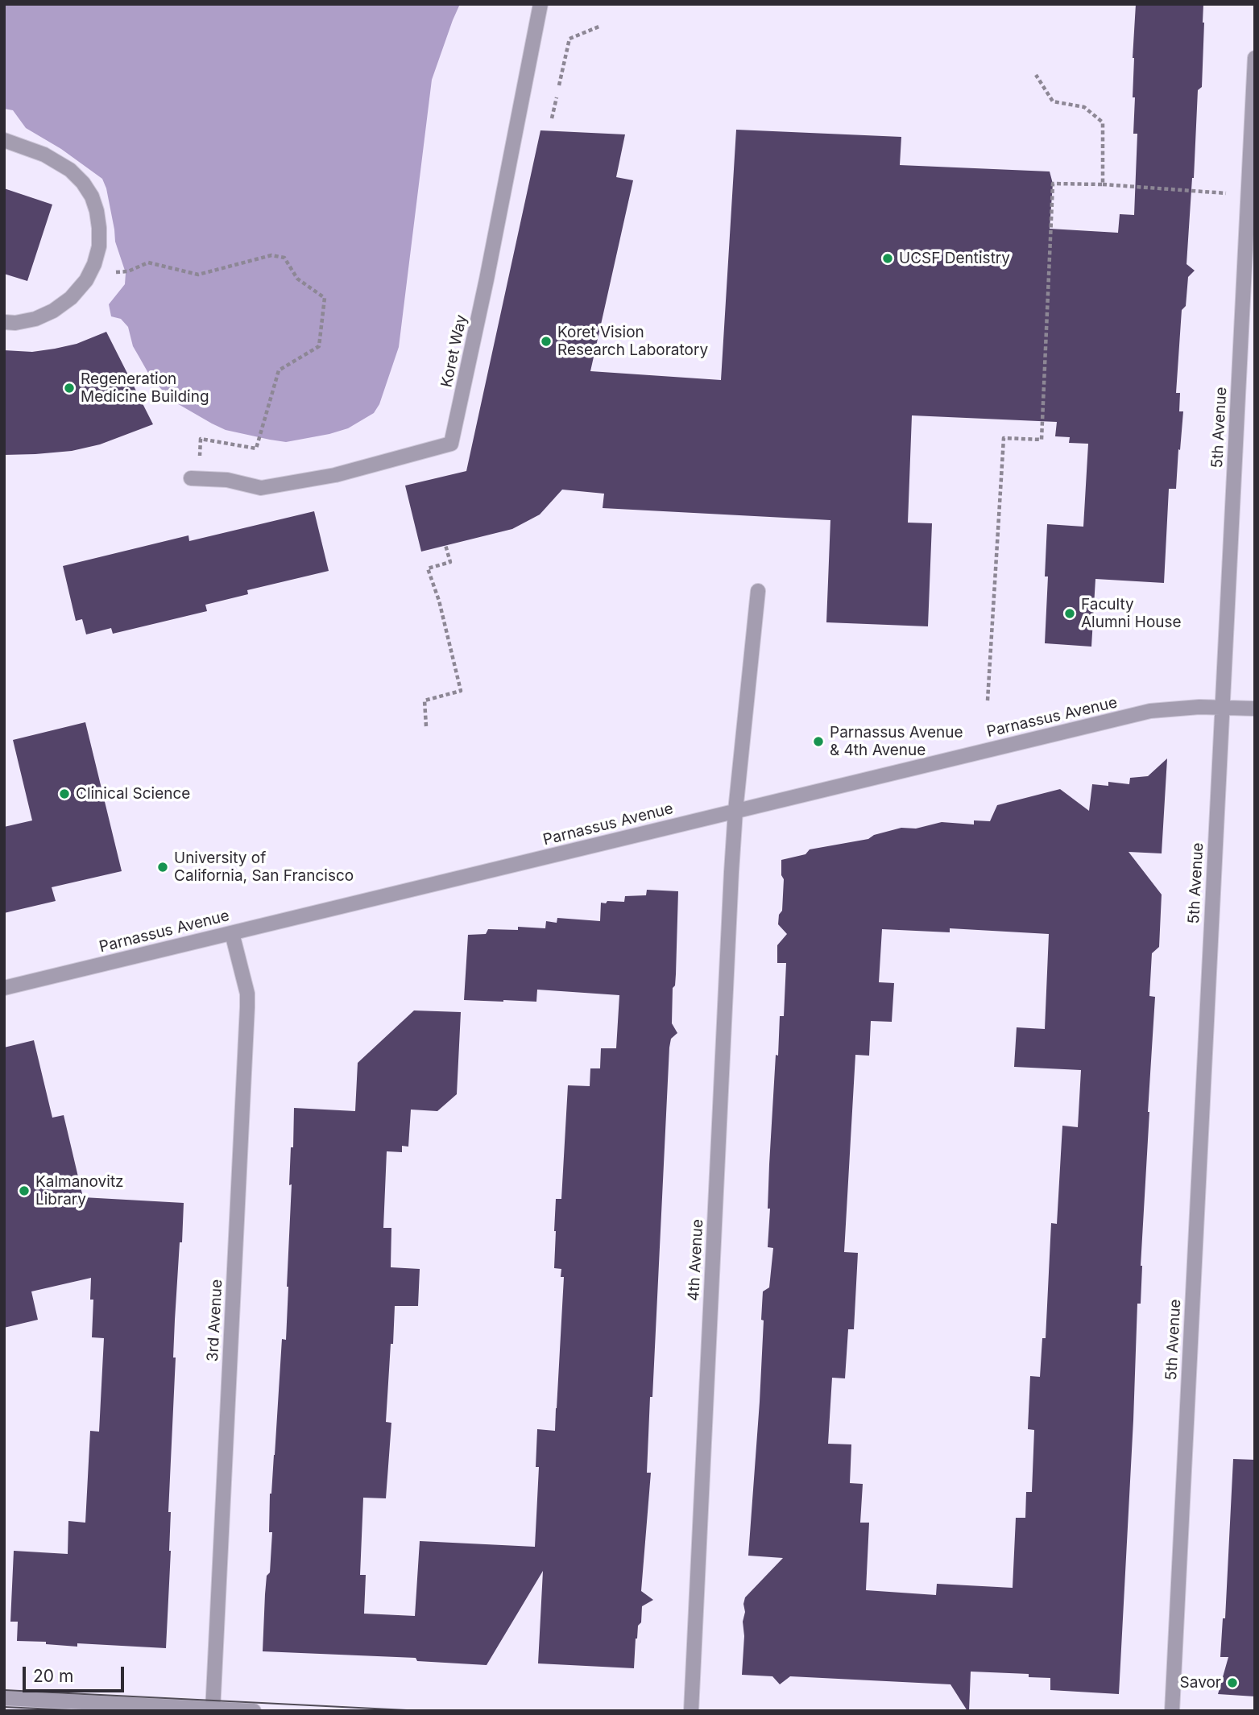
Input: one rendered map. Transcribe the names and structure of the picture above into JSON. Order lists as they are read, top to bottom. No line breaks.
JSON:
{"streets":{"street":["Koret Way","5th Avenue","Parnassus Avenue","4th Avenue","3rd Avenue"]},"crossings":[["5th Avenue","Parnassus Avenue"],["Parnassus Avenue","4th Avenue"],["Parnassus Avenue","3rd Avenue"]],"places":["UCSF Dentistry","Koret Vision Research Laboratory","Regeneration Medicine Building","Faculty Alumni House","Parnassus Avenue & 4th Avenue","Clinical Science","University of California, San Francisco","Kalmanovitz Library","Savor"],"scale_bar":"20 m"}
